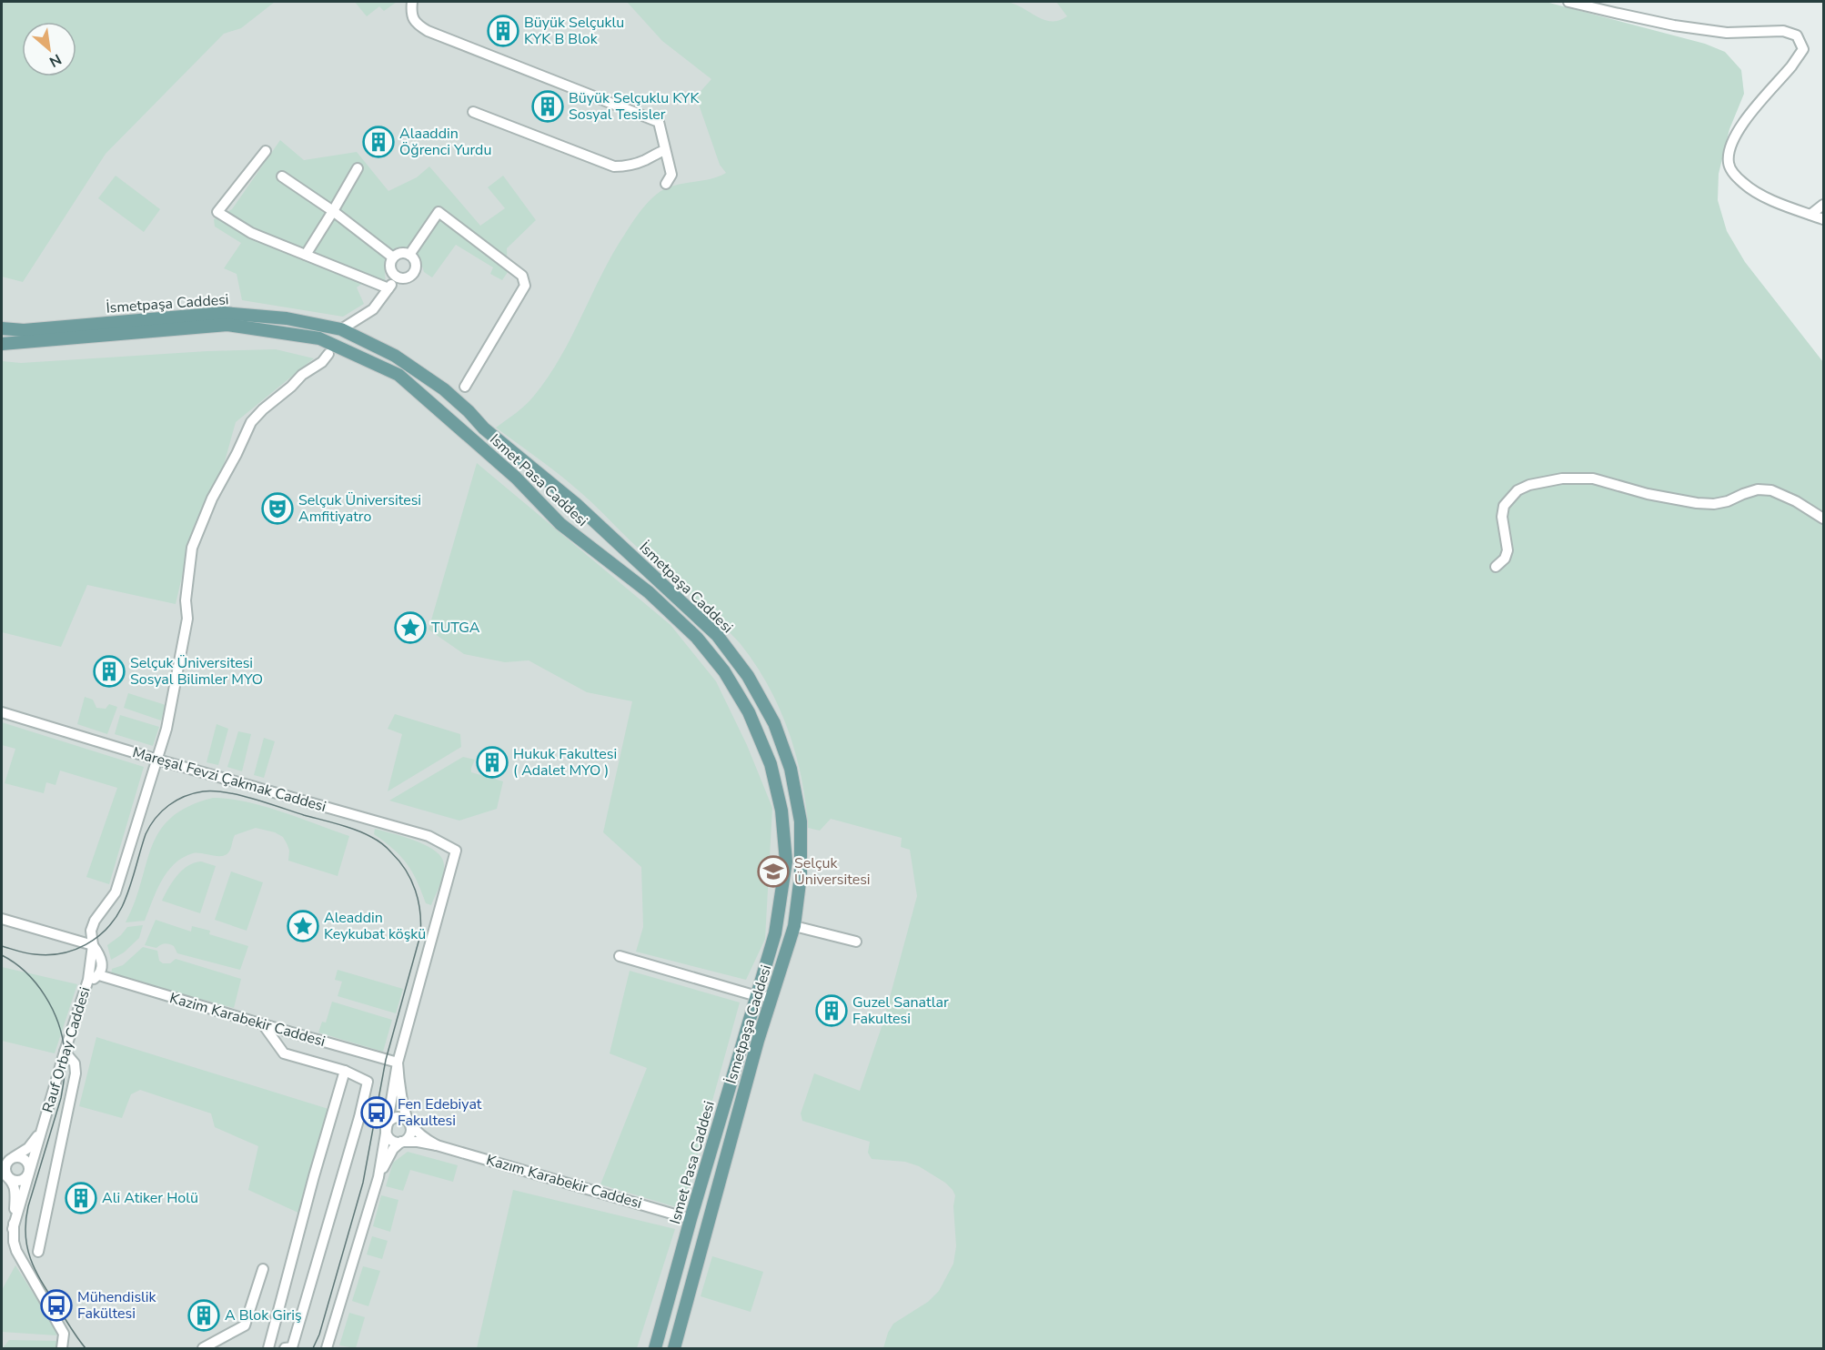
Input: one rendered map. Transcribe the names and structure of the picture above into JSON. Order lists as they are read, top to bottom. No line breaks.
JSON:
{"streets":{"main road":["İsmetpaşa Caddesi","Ismet Pasa Caddesi"],"street":["Mareşal Fevzi Çakmak Caddesi","Kazim Karabekir Caddesi","Rauf Orbay Caddesi","Kazım Karabekir Caddesi"]},"crossings":[["İsmetpaşa Caddesi","Ismet Pasa Caddesi"],["Ismet Pasa Caddesi","Kazım Karabekir Caddesi"],["Mareşal Fevzi Çakmak Caddesi","Kazim Karabekir Caddesi"],["Kazim Karabekir Caddesi","Rauf Orbay Caddesi"]],"places":{"building":["Büyük Selçuklu KYK B Blok","Büyük Selçuklu KYK Sosyal Tesisler","Alaaddin Öğrenci Yurdu","Selçuk Üniversitesi Sosyal Bilimler MYO","Hukuk Fakultesi ( Adalet MYO )","Guzel Sanatlar Fakultesi","Ali Atiker Holü","A Blok Giriş"],"theatre":["Selçuk Üniversitesi Amfitiyatro"],"place":["TUTGA","Aleaddin Keykubat köşkü"],"school or university":["Selçuk Üniversitesi"],"bus stop":["Fen Edebiyat Fakultesi","Mühendislik Fakültesi"]},"north":"bottom right"}
